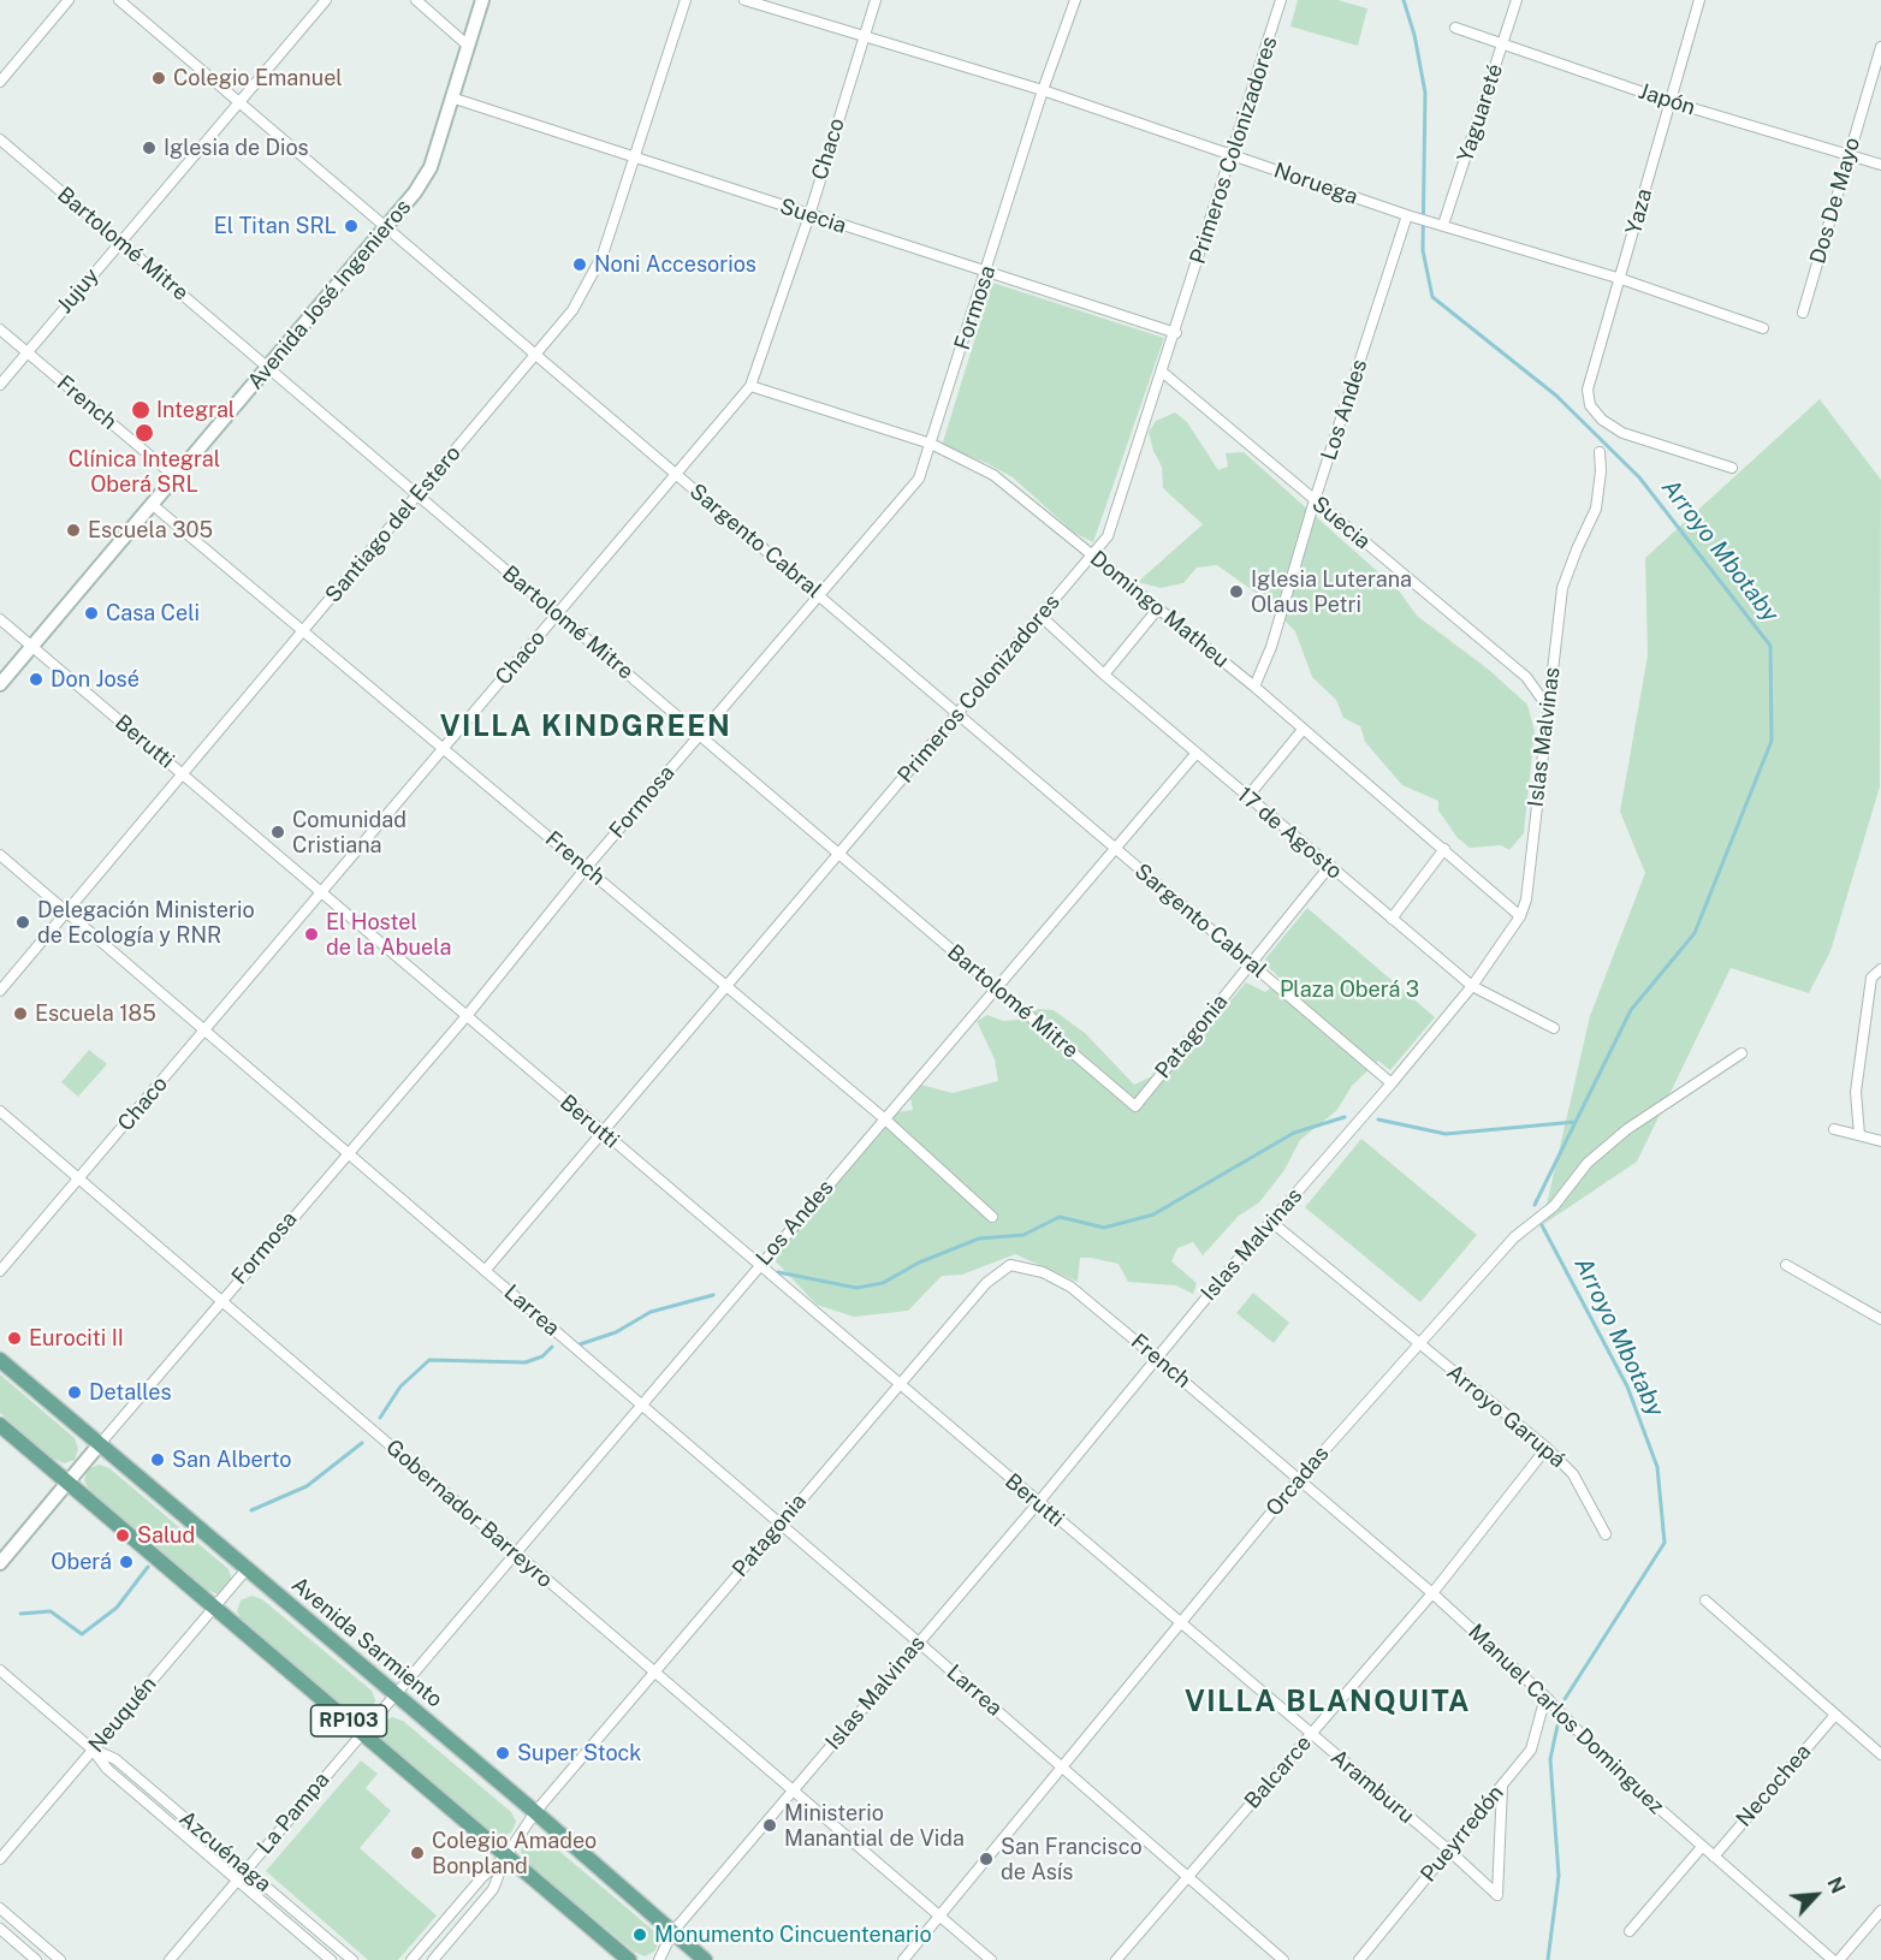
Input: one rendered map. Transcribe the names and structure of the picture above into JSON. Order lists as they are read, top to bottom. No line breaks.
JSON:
{"streets":{"main road":["Avenida José Ingenieros","Avenida Sarmiento","RP103"],"street":["Japón","Yaguareté","Chaco","Primeros Colonizadores","Noruega","Dos De Mayo","Yaza","Suecia","Bartolomé Mitre","Jujuy","Formosa","French","Los Andes","Santiago del Estero","Sargento Cabral","Domingo Matheu","Islas Malvinas","Berutti","17 de Agosto","Patagonia","Larrea","Arroyo Garupá","Orcadas","Gobernador Barreyro","Neuquén","Manuel Carlos Dominguez","Balcarce","Necochea","Aramburu","La Pampa","Pueyrredón","Azcuénaga"]},"crossings":[["Japón","Yaguareté"],["Japón","Dos De Mayo"],["Japón","Yaza"],["Yaguareté","Noruega"],["Chaco","Noruega"],["Chaco","Suecia"],["Chaco","Bartolomé Mitre"],["Chaco","French"],["Chaco","Sargento Cabral"],["Chaco","Domingo Matheu"],["Chaco","Berutti"],["Chaco","Larrea"],["Chaco","Gobernador Barreyro"],["Primeros Colonizadores","Noruega"],["Primeros Colonizadores","Suecia"],["Primeros Colonizadores","Bartolomé Mitre"],["Primeros Colonizadores","French"],["Primeros Colonizadores","Sargento Cabral"],["Primeros Colonizadores","Domingo Matheu"],["Primeros Colonizadores","Berutti"],["Primeros Colonizadores","17 de Agosto"],["Primeros Colonizadores","Larrea"],["Noruega","Yaza"],["Noruega","Formosa"],["Noruega","Los Andes"],["Suecia","Avenida José Ingenieros"],["Suecia","Formosa"],["Suecia","Los Andes"],["Suecia","Santiago del Estero"],["Suecia","Islas Malvinas"],["Bartolomé Mitre","Jujuy"],["Bartolomé Mitre","Avenida José Ingenieros"],["Bartolomé Mitre","Formosa"],["Bartolomé Mitre","Los Andes"],["Bartolomé Mitre","Santiago del Estero"],["Bartolomé Mitre","Patagonia"],["Jujuy","French"],["Jujuy","Sargento Cabral"],["Avenida José Ingenieros","French"],["Avenida José Ingenieros","Sargento Cabral"],["Avenida José Ingenieros","Berutti"],["Formosa","French"],["Formosa","Sargento Cabral"],["Formosa","Domingo Matheu"],["Formosa","Berutti"],["Formosa","Larrea"],["Formosa","Gobernador Barreyro"],["Formosa","Avenida Sarmiento"],["French","Los Andes"],["French","Santiago del Estero"],["French","Islas Malvinas"],["French","Patagonia"],["French","Orcadas"],["French","Manuel Carlos Dominguez"],["Los Andes","Sargento Cabral"],["Los Andes","Domingo Matheu"],["Los Andes","Berutti"],["Los Andes","17 de Agosto"],["Los Andes","Larrea"],["Los Andes","Gobernador Barreyro"],["Los Andes","Avenida Sarmiento"],["Los Andes","La Pampa"],["Santiago del Estero","Sargento Cabral"],["Santiago del Estero","Berutti"],["Santiago del Estero","Larrea"],["Sargento Cabral","Islas Malvinas"],["Sargento Cabral","Patagonia"],["Domingo Matheu","Islas Malvinas"],["Islas Malvinas","Berutti"],["Islas Malvinas","17 de Agosto"],["Islas Malvinas","Larrea"],["Islas Malvinas","Gobernador Barreyro"],["Islas Malvinas","Avenida Sarmiento"],["Berutti","Patagonia"],["Berutti","Orcadas"],["Berutti","Aramburu"],["17 de Agosto","Patagonia"],["Patagonia","Larrea"],["Patagonia","Gobernador Barreyro"],["Patagonia","Avenida Sarmiento"],["Patagonia","RP103"],["Larrea","Orcadas"],["Larrea","Balcarce"],["Arroyo Garupá","Orcadas"],["Arroyo Garupá","Balcarce"],["Orcadas","Gobernador Barreyro"],["Orcadas","Manuel Carlos Dominguez"],["Orcadas","Aramburu"],["Avenida Sarmiento","Neuquén"],["Avenida Sarmiento","La Pampa"],["Neuquén","RP103"],["Neuquén","Azcuénaga"],["Manuel Carlos Dominguez","Balcarce"],["Manuel Carlos Dominguez","Necochea"],["Manuel Carlos Dominguez","Pueyrredón"],["RP103","La Pampa"],["Balcarce","Aramburu"],["Aramburu","Pueyrredón"],["La Pampa","Azcuénaga"]],"districts":["VILLA KINDGREEN","VILLA BLANQUITA"],"water":["Arroyo Mbotaby"],"parks":["Plaza Oberá 3"],"places":["Colegio Emanuel","Iglesia de Dios","El Titan SRL","Noni Accesorios","Integral","Clínica Integral Oberá SRL","Escuela 305","Iglesia Luterana Olaus Petri","Casa Celi","Don José","Comunidad Cristiana","Delegación Ministerio de Ecología y RNR","El Hostel de la Abuela","Escuela 185","Eurociti II","Detalles","San Alberto","Salud","Oberá","Super Stock","Ministerio Manantial de Vida","Colegio Amadeo Bonpland","San Francisco de Asís","Monumento Cincuentenario"],"north":"top right"}
